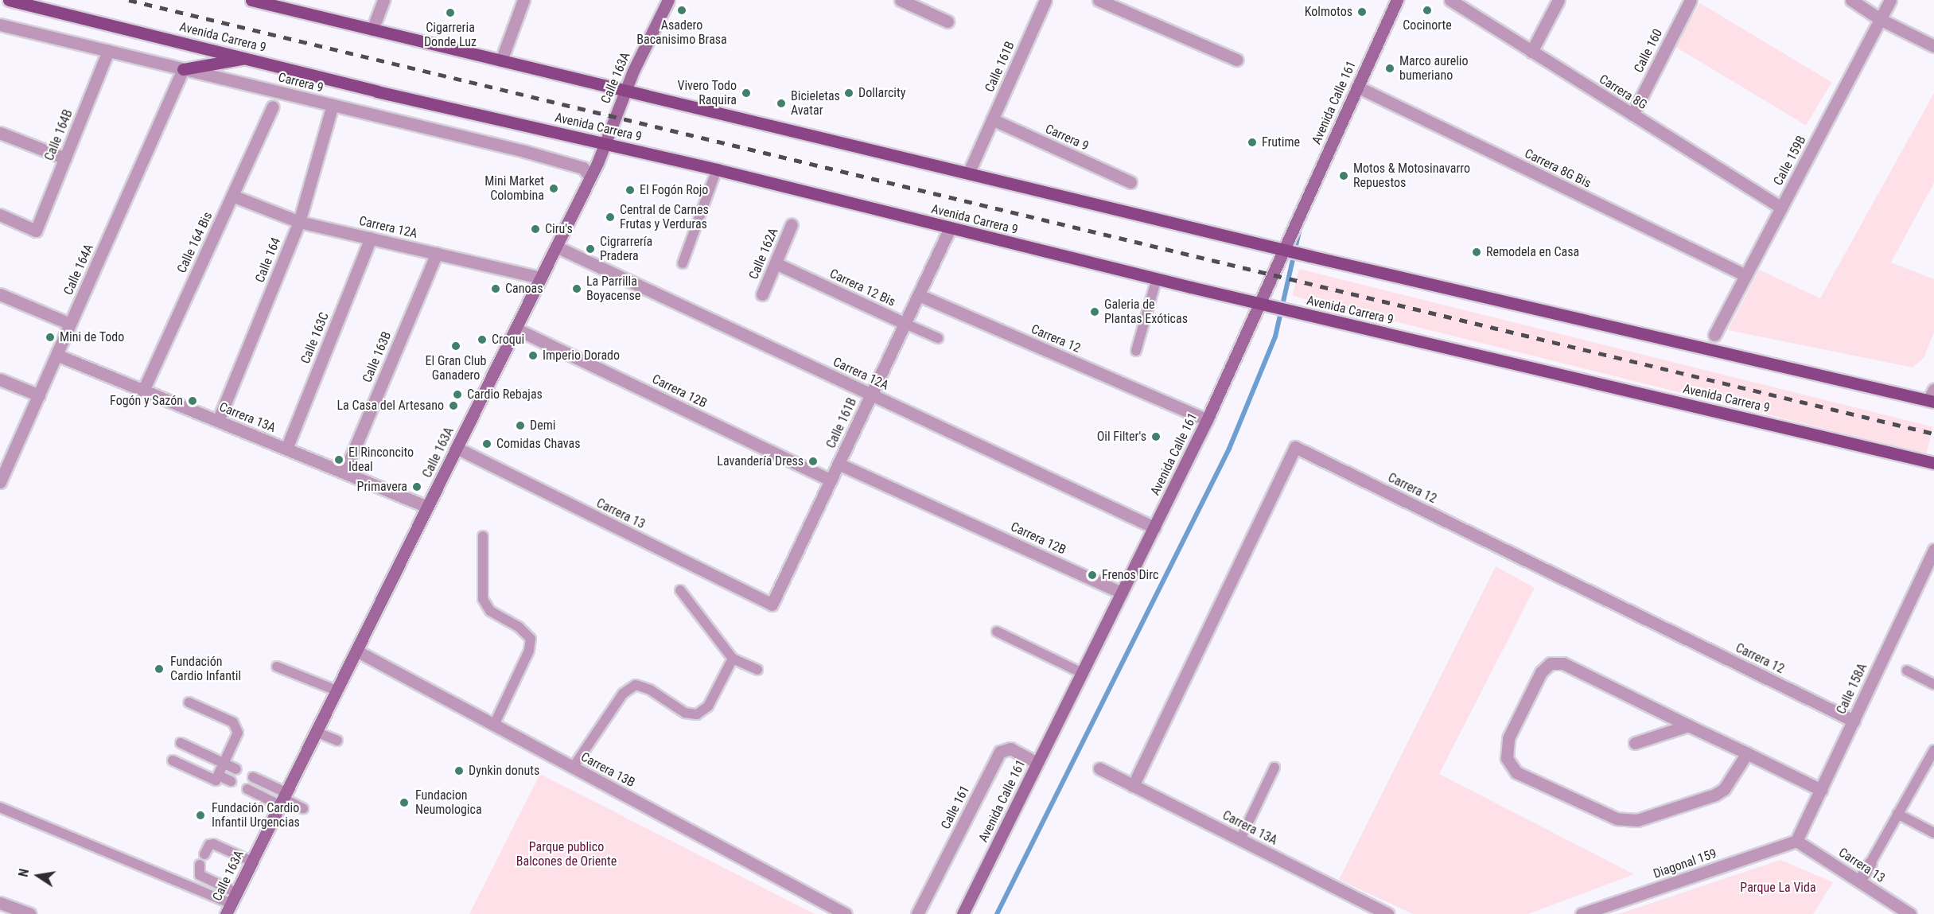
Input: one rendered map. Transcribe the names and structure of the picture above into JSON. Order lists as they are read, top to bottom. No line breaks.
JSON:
{"streets":{"main road":["Avenida Carrera 9","Calle 163A","Avenida Calle 161"],"street":["Calle 160","Calle 161B","Carrera 9","Carrera 8G","Calle 164B","Calle 159B","Carrera 8G Bis","Carrera 12A","Calle 164 Bis","Calle 162A","Calle 164","Calle 164A","Carrera 12 Bis","Calle 163C","Carrera 12","Calle 163B","Carrera 12B","Carrera 13A","Carrera 13","Calle 158A","Carrera 13B","Calle 161","Diagonal 159"]},"crossings":[["Avenida Carrera 9","Calle 161B"],["Avenida Carrera 9","Calle 163A"],["Avenida Carrera 9","Avenida Calle 161"],["Calle 160","Carrera 8G"],["Calle 161B","Carrera 9"],["Calle 161B","Carrera 12A"],["Calle 161B","Carrera 12 Bis"],["Calle 161B","Carrera 12"],["Calle 161B","Carrera 12B"],["Calle 161B","Carrera 13"],["Calle 163A","Carrera 9"],["Calle 163A","Carrera 12A"],["Calle 163A","Carrera 12B"],["Calle 163A","Carrera 13A"],["Calle 163A","Carrera 13"],["Calle 163A","Carrera 13B"],["Carrera 9","Calle 164B"],["Carrera 9","Calle 164"],["Carrera 9","Calle 164A"],["Carrera 8G","Calle 159B"],["Avenida Calle 161","Carrera 8G Bis"],["Avenida Calle 161","Carrera 12A"],["Avenida Calle 161","Carrera 12"],["Avenida Calle 161","Carrera 12B"],["Avenida Calle 161","Calle 161"],["Calle 159B","Carrera 8G Bis"],["Carrera 12A","Calle 164 Bis"],["Carrera 12A","Calle 164"],["Carrera 12A","Calle 163C"],["Carrera 12A","Calle 163B"],["Calle 164 Bis","Carrera 13A"],["Calle 162A","Carrera 12 Bis"],["Calle 164","Carrera 13A"],["Calle 164A","Carrera 13A"],["Calle 163C","Carrera 13A"],["Carrera 12","Carrera 13A"],["Carrera 12","Calle 158A"],["Calle 163B","Carrera 13A"],["Carrera 13","Calle 158A"],["Carrera 13","Diagonal 159"],["Calle 158A","Diagonal 159"]],"parks":["Parque publico Balcones de Oriente","Parque La Vida"],"places":["Asadero Bacanisimo Brasa","Cocinorte","Kolmotos","Cigarreria Donde Luz","Marco aurelio bumeriano","Vivero Todo Raquira","Dollarcity","Bicieletas Avatar","Frutime","Motos & Motosinavarro Repuestos","Mini Market Colombina","El Fogón Rojo","Central de Carnes Frutas y Verduras","Ciru's","Cigrarrería Pradera","Remodela en Casa","Canoas","La Parrilla Boyacense","Galeria de Plantas Exóticas","Mini de Todo","Croqui","El Gran Club Ganadero","Imperio Dorado","Cardio Rebajas","Fogón y Sazón","La Casa del Artesano","Demi","Oil Filter's","Comidas Chavas","El Rinconcito Ideal","Lavandería Dress","Primavera","Frenos Dirc","Fundación Cardio Infantil","Dynkin donuts","Fundacion Neumologica","Fundación Cardio Infantil Urgencias"],"north":"left"}
